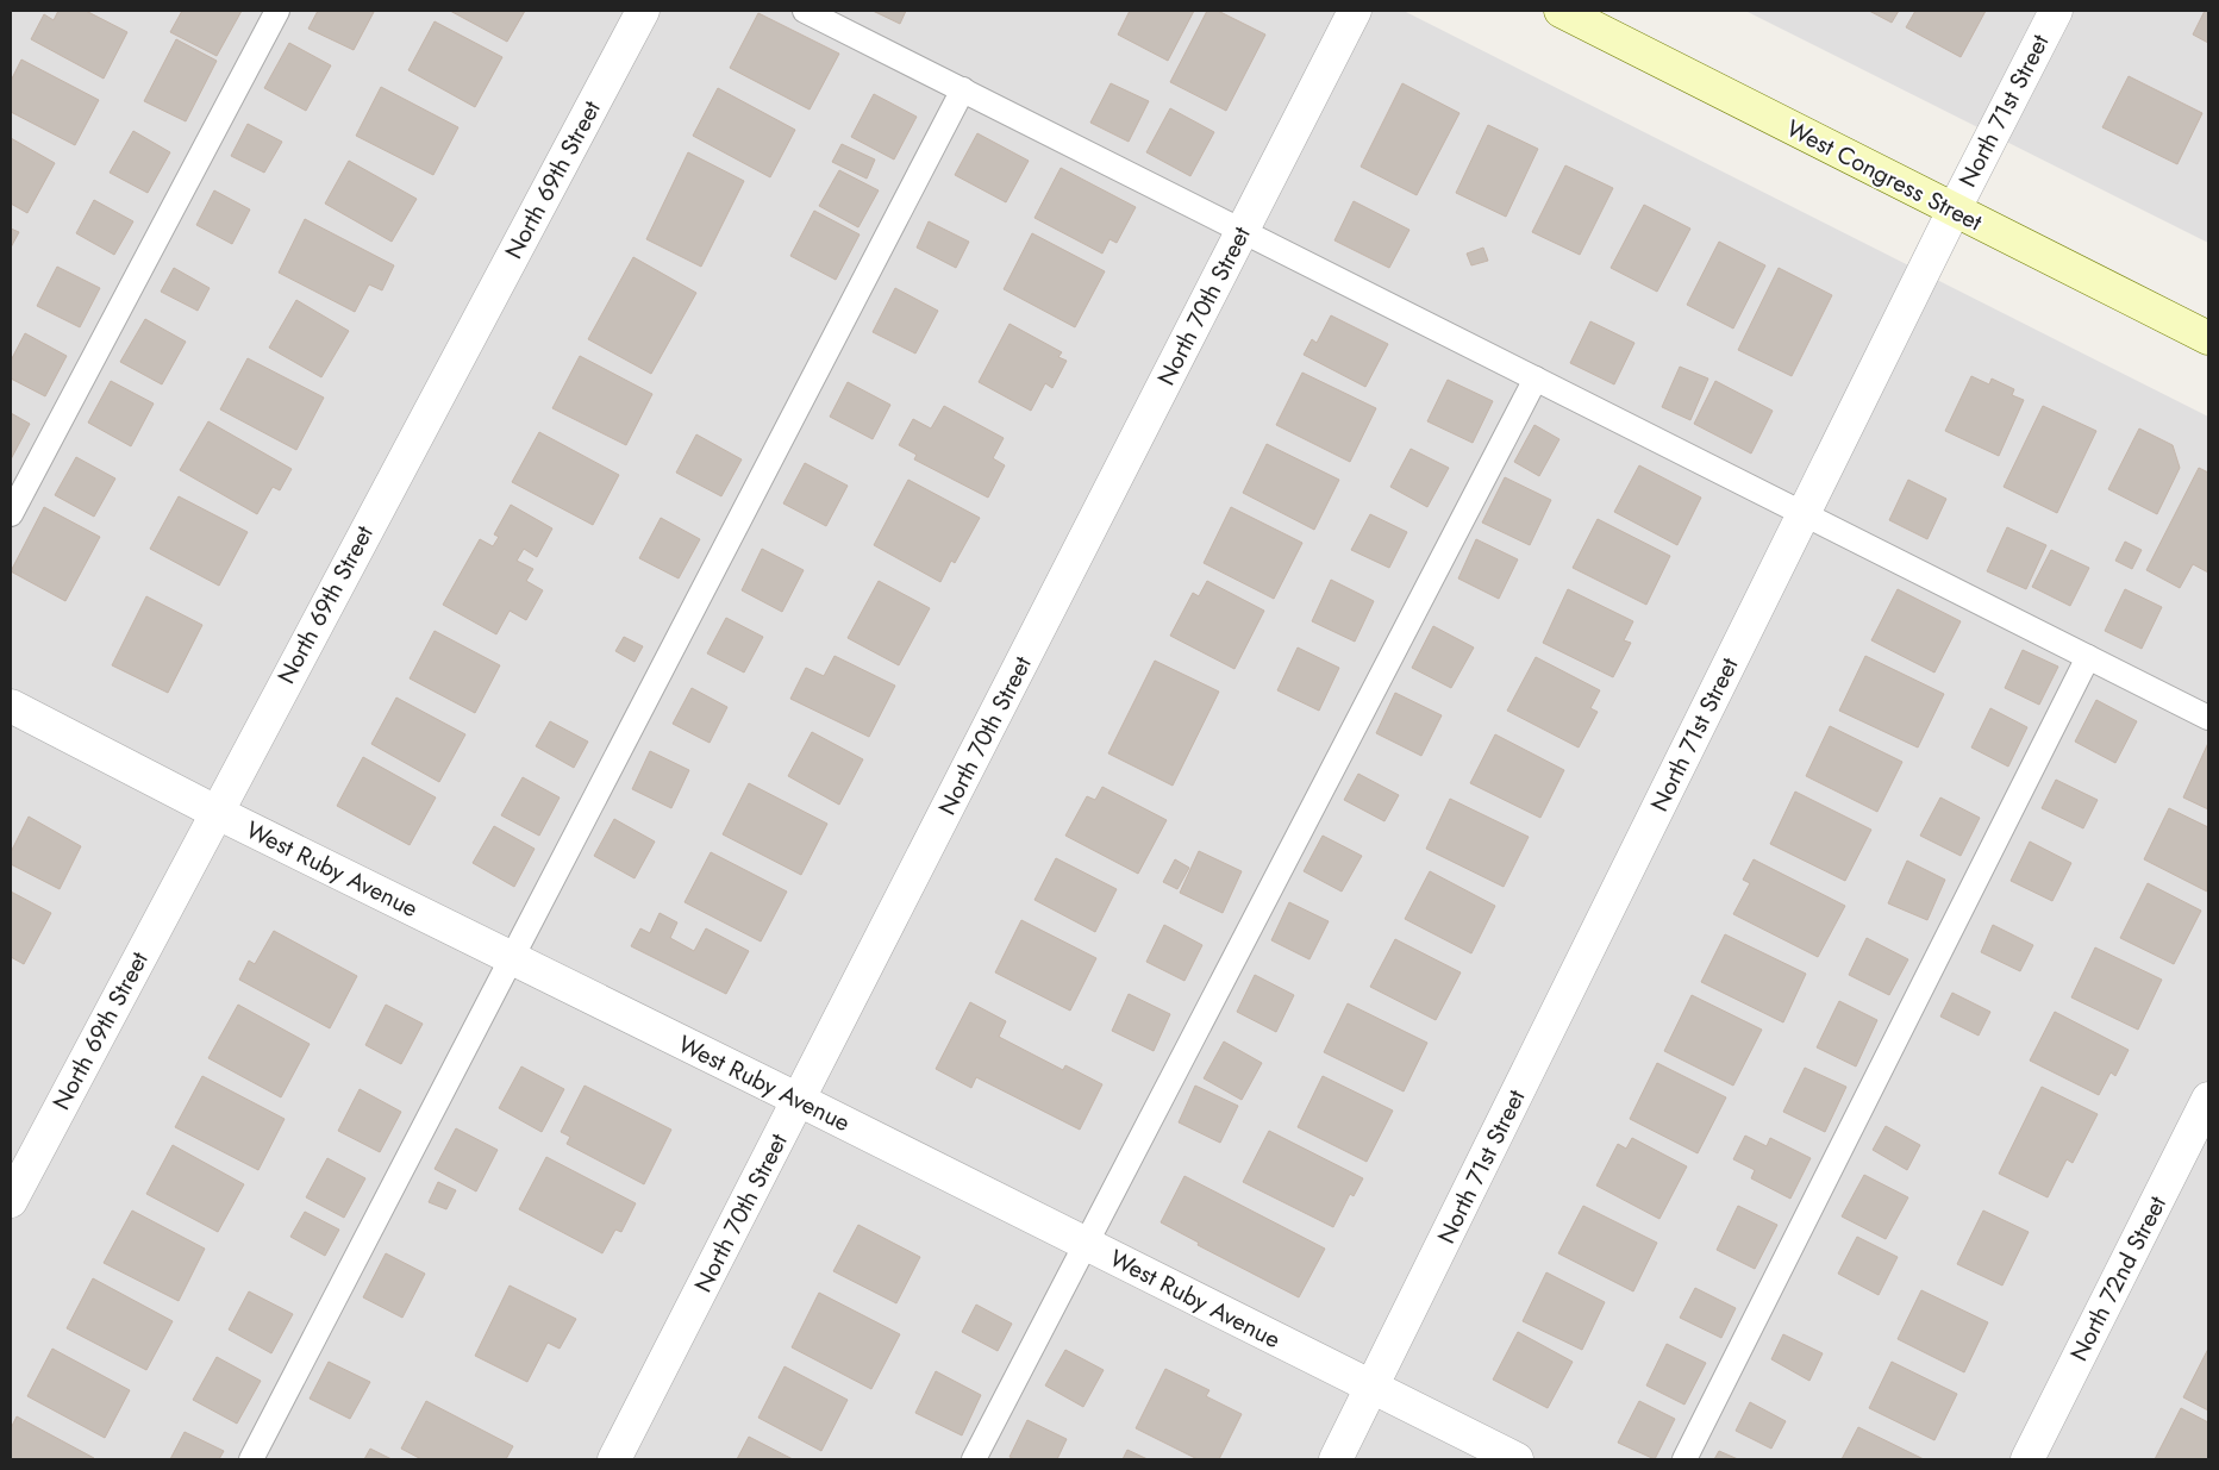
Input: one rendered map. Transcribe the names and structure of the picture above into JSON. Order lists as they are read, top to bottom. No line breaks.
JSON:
{"streets":{"street":["North 71st Street","West Congress Street","North 69th Street","North 70th Street","West Ruby Avenue","North 72nd Street"]},"crossings":[["North 71st Street","West Congress Street"],["North 71st Street","West Ruby Avenue"],["North 69th Street","West Ruby Avenue"],["North 70th Street","West Ruby Avenue"]]}
